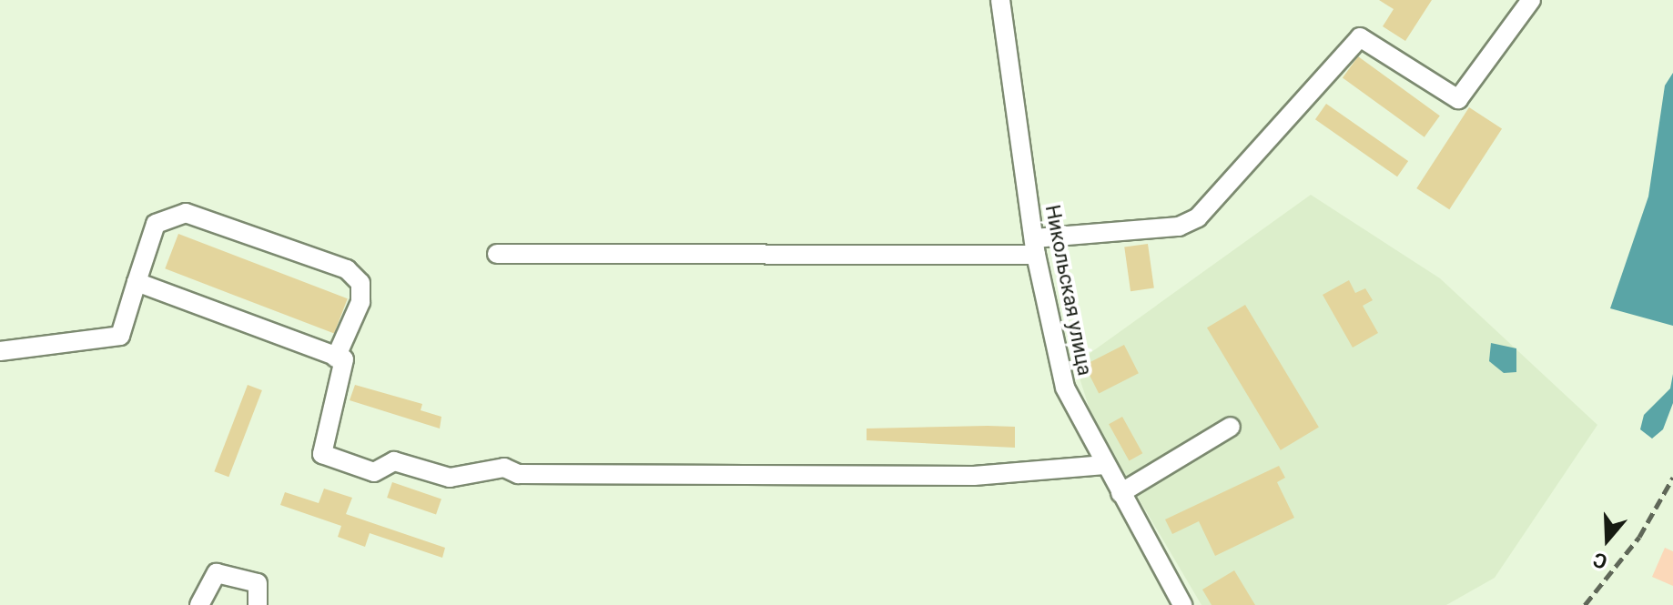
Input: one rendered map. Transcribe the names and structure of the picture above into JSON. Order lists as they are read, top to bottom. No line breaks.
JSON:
{"streets":{"street":["Никольская улица"]},"north":"bottom"}
